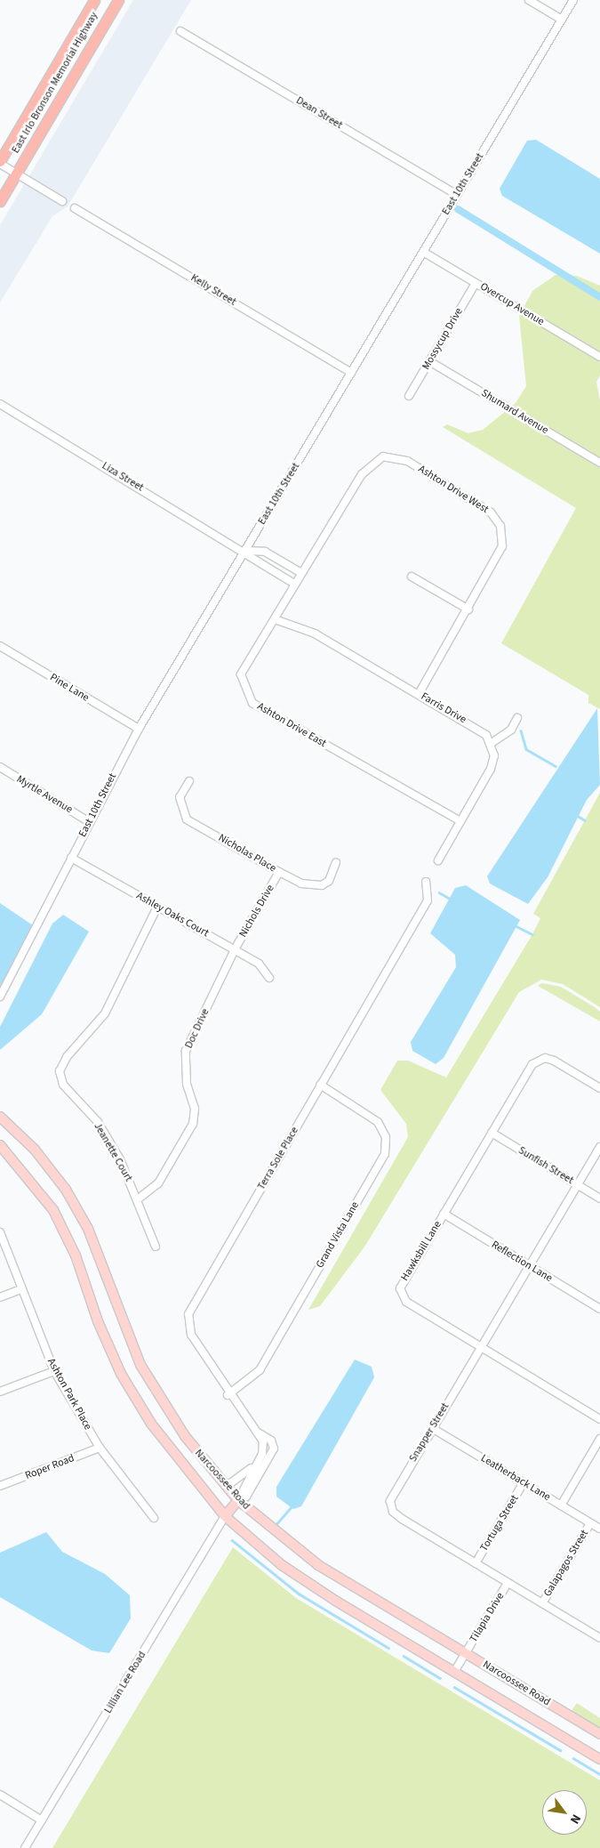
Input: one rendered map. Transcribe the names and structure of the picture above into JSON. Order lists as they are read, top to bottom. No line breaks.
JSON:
{"streets":{"highway":["East Irlo Bronson Memorial Highway"],"main road":["Narcoossee Road"],"street":["Dean Street","East 10th Street","Kelly Street","Overcup Avenue","Mossycup Drive","Shumard Avenue","Liza Street","Ashton Drive West","Pine Lane","Farris Drive","Ashton Drive East","Myrtle Avenue","Nicholas Place","Nichols Drive","Ashley Oaks Court","Doc Drive","Jeanette Court","Terra Sole Place","Sunfish Street","Grand Vista Lane","Hawksbill Lane","Reflection Lane","Ashton Park Place","Snapper Street","Roper Road","Leatherback Lane","Tortuga Street","Galapagos Street","Tilapia Drive","Lillian Lee Road"]},"crossings":[["Dean Street","East 10th Street"],["East 10th Street","Kelly Street"],["East 10th Street","Overcup Avenue"],["East 10th Street","Liza Street"],["East 10th Street","Pine Lane"],["East 10th Street","Myrtle Avenue"],["East 10th Street","Ashley Oaks Court"],["Overcup Avenue","Mossycup Drive"],["Mossycup Drive","Shumard Avenue"],["Liza Street","Ashton Drive East"],["Ashton Drive West","Farris Drive"],["Ashton Drive West","Ashton Drive East"],["Farris Drive","Ashton Drive East"],["Nicholas Place","Nichols Drive"],["Nichols Drive","Ashley Oaks Court"],["Nichols Drive","Doc Drive"],["Ashley Oaks Court","Doc Drive"],["Ashley Oaks Court","Jeanette Court"],["Doc Drive","Jeanette Court"],["Terra Sole Place","Grand Vista Lane"],["Terra Sole Place","Narcoossee Road"],["Sunfish Street","Hawksbill Lane"],["Sunfish Street","Snapper Street"],["Hawksbill Lane","Reflection Lane"],["Hawksbill Lane","Snapper Street"],["Reflection Lane","Snapper Street"],["Ashton Park Place","Roper Road"],["Snapper Street","Leatherback Lane"],["Snapper Street","Tortuga Street"],["Snapper Street","Galapagos Street"],["Snapper Street","Tilapia Drive"],["Leatherback Lane","Tortuga Street"],["Leatherback Lane","Galapagos Street"],["Narcoossee Road","Tilapia Drive"],["Narcoossee Road","Lillian Lee Road"]],"north":"bottom right"}
